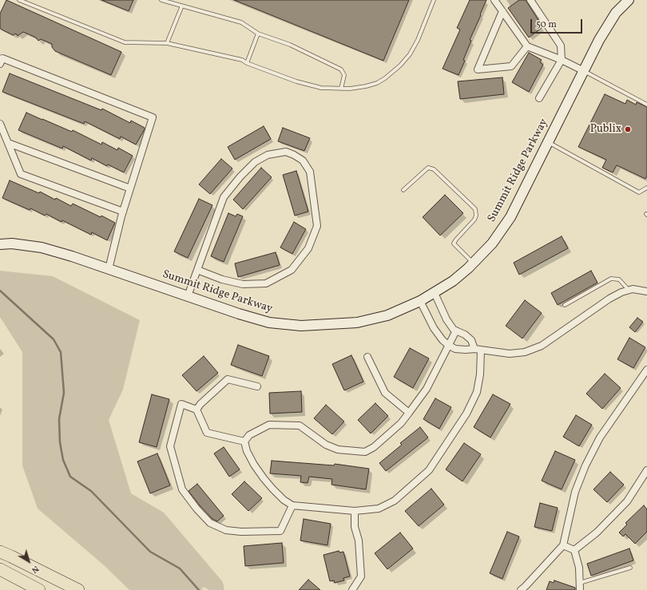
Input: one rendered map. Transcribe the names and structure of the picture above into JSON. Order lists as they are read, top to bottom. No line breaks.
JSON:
{"streets":{"street":["Summit Ridge Parkway"]},"places":["Publix"],"scale_bar":"50 m","north":"bottom right"}
